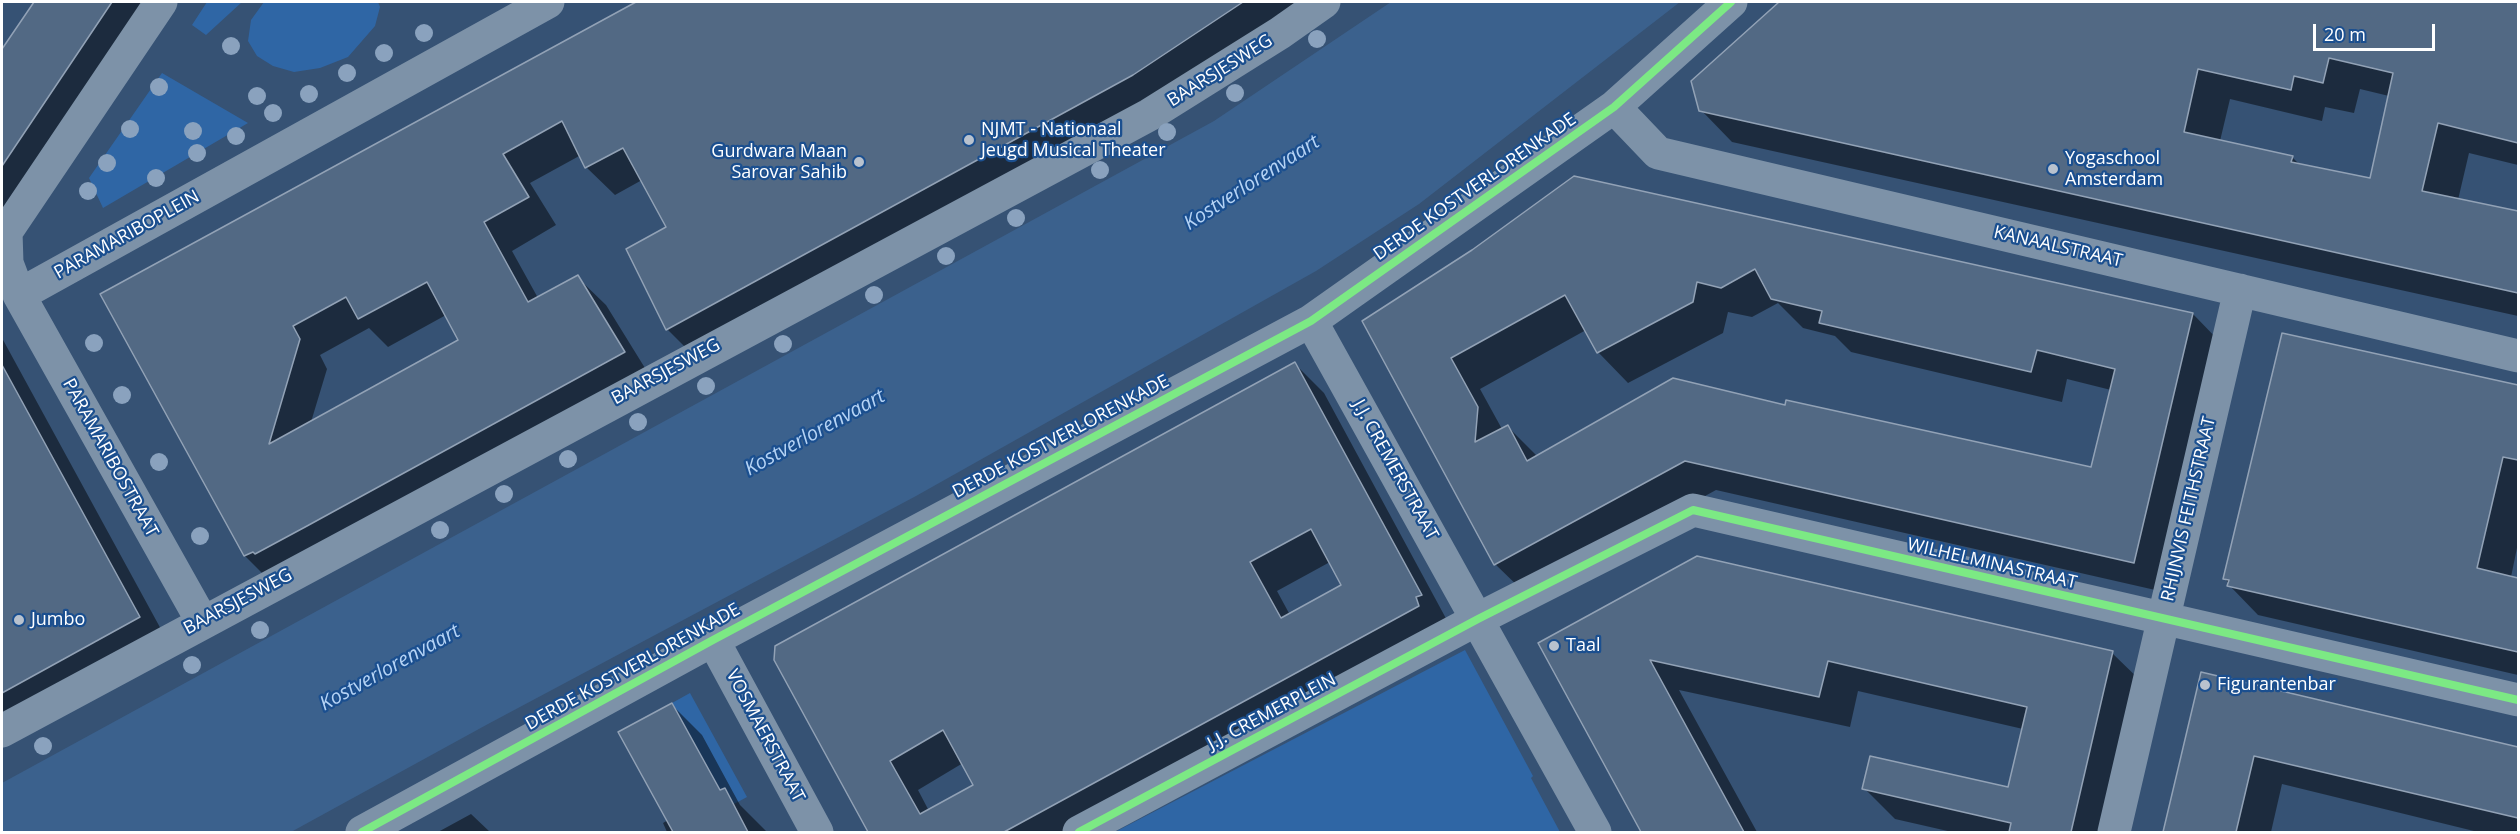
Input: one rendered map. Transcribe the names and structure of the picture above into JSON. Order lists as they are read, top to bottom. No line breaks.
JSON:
{"streets":{"street":["BAARSJESWEG","DERDE KOSTVERLORENKADE","PARAMARIBOPLEIN","KANAALSTRAAT","PARAMARIBOSTRAAT","J.J. CREMERSTRAAT","RHIJNVIS FEITHSTRAAT","WILHELMINASTRAAT","J.J. CREMERPLEIN","VOSMAERSTRAAT"]},"crossings":[["BAARSJESWEG","PARAMARIBOSTRAAT"],["DERDE KOSTVERLORENKADE","KANAALSTRAAT"],["DERDE KOSTVERLORENKADE","J.J. CREMERSTRAAT"],["DERDE KOSTVERLORENKADE","VOSMAERSTRAAT"],["PARAMARIBOPLEIN","PARAMARIBOSTRAAT"],["KANAALSTRAAT","RHIJNVIS FEITHSTRAAT"],["J.J. CREMERSTRAAT","WILHELMINASTRAAT"],["J.J. CREMERSTRAAT","J.J. CREMERPLEIN"],["RHIJNVIS FEITHSTRAAT","WILHELMINASTRAAT"],["WILHELMINASTRAAT","J.J. CREMERPLEIN"]],"water":["Kostverlorenvaart"],"places":["NJMT - Nationaal Jeugd Musical Theater","Gurdwara Maan Sarovar Sahib","Yogaschool Amsterdam","Jumbo","Taal","Figurantenbar"],"scale_bar":"20 m"}
